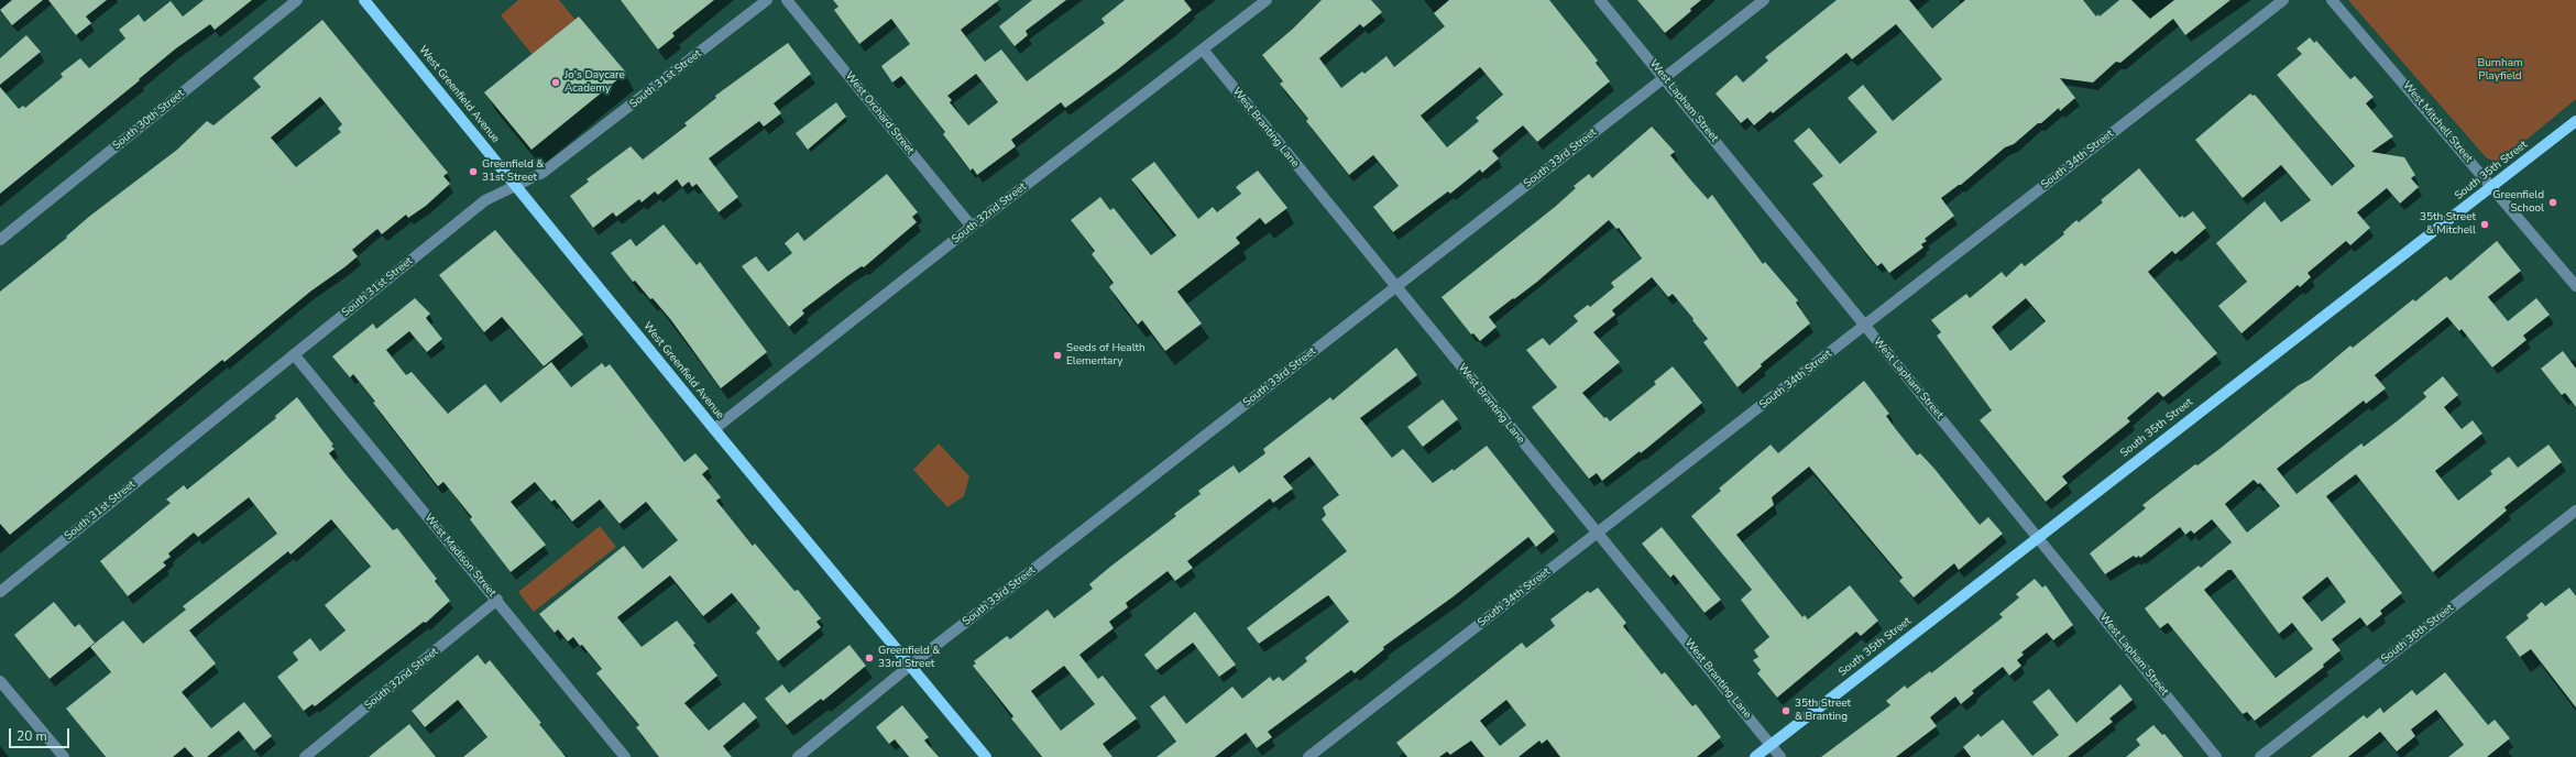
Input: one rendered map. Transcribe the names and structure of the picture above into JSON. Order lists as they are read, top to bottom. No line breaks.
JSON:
{"streets":{"main road":["West Greenfield Avenue","South 35th Street"],"street":["South 31st Street","West Lapham Street","West Orchard Street","South 30th Street","West Mitchell Street","West Branting Lane","South 33rd Street","South 34th Street","South 32nd Street","West Madison Street","South 36th Street"]},"crossings":[["South 31st Street","West Greenfield Avenue"],["South 31st Street","West Madison Street"],["West Greenfield Avenue","South 33rd Street"],["West Greenfield Avenue","South 32nd Street"],["West Lapham Street","South 33rd Street"],["West Lapham Street","South 34th Street"],["West Lapham Street","South 35th Street"],["West Orchard Street","South 32nd Street"],["West Mitchell Street","South 35th Street"],["West Branting Lane","South 33rd Street"],["West Branting Lane","South 34th Street"],["West Branting Lane","South 35th Street"],["West Branting Lane","South 32nd Street"],["South 32nd Street","West Madison Street"]],"parks":["Burnham Playfield"],"places":["Jo's Daycare Academy","Greenfield & 31st Street","Greenfield School","35th Street & Mitchell","Seeds of Health Elementary","Greenfield & 33rd Street","35th Street & Branting"],"scale_bar":"20 m"}
